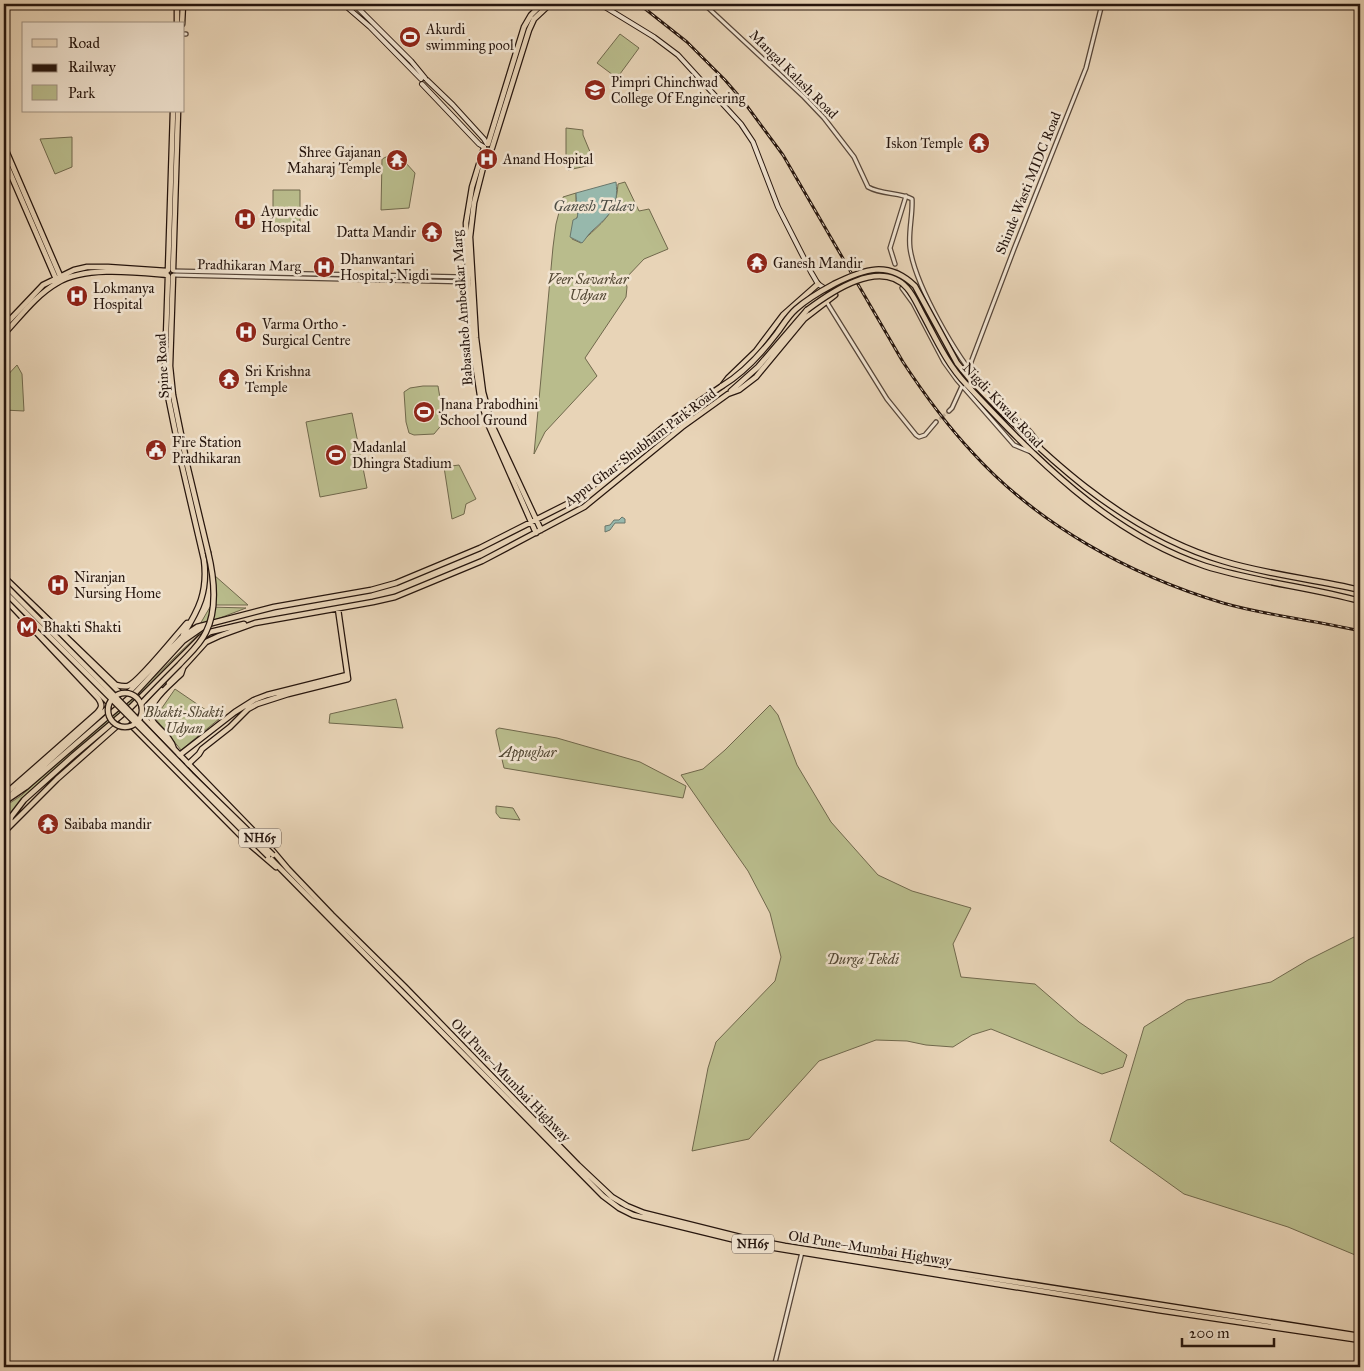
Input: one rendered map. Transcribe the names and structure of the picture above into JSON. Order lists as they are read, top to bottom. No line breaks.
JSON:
{"streets":{"main road":["Babasaheb Ambedkar Marg","Nigdi-Kiwale Road","Appu Ghar-Shubham Park Road","NH65","Old Pune–Mumbai Highway"],"street":["Mangal Kalash Road","Shinde Wasti MIDC Road","Pradhikaran Marg"]},"crossings":[["Pradhikaran Marg","Babasaheb Ambedkar Marg"],["Babasaheb Ambedkar Marg","Appu Ghar-Shubham Park Road"],["Nigdi-Kiwale Road","Appu Ghar-Shubham Park Road"],["NH65","Old Pune–Mumbai Highway"]],"water":["Ganesh Talav"],"parks":["Veer Savarkar Udyan","Bhakti-Shakti Udyan","Appughar","Durga Tekdi"],"places":{"sports":["Akurdi swimming pool","Jnana Prabodhini School Ground","Madanlal Dhingra Stadium"],"school or university":["Pimpri Chinchwad College Of Engineering"],"temple":["Iskon Temple","Shree Gajanan Maharaj Temple","Datta Mandir","Ganesh Mandir","Sri Krishna Temple","Saibaba mandir"],"hospital":["Anand Hospital","Ayurvedic Hospital","Dhanwantari Hospital, Nigdi","Lokmanya Hospital","Varma Ortho - Surgical Centre","Niranjan Nursing Home"],"public building":["Fire Station Pradhikaran"],"metro station":["Bhakti Shakti"]},"legend":["Road","Railway","Park"],"scale_bar":"200 m"}
